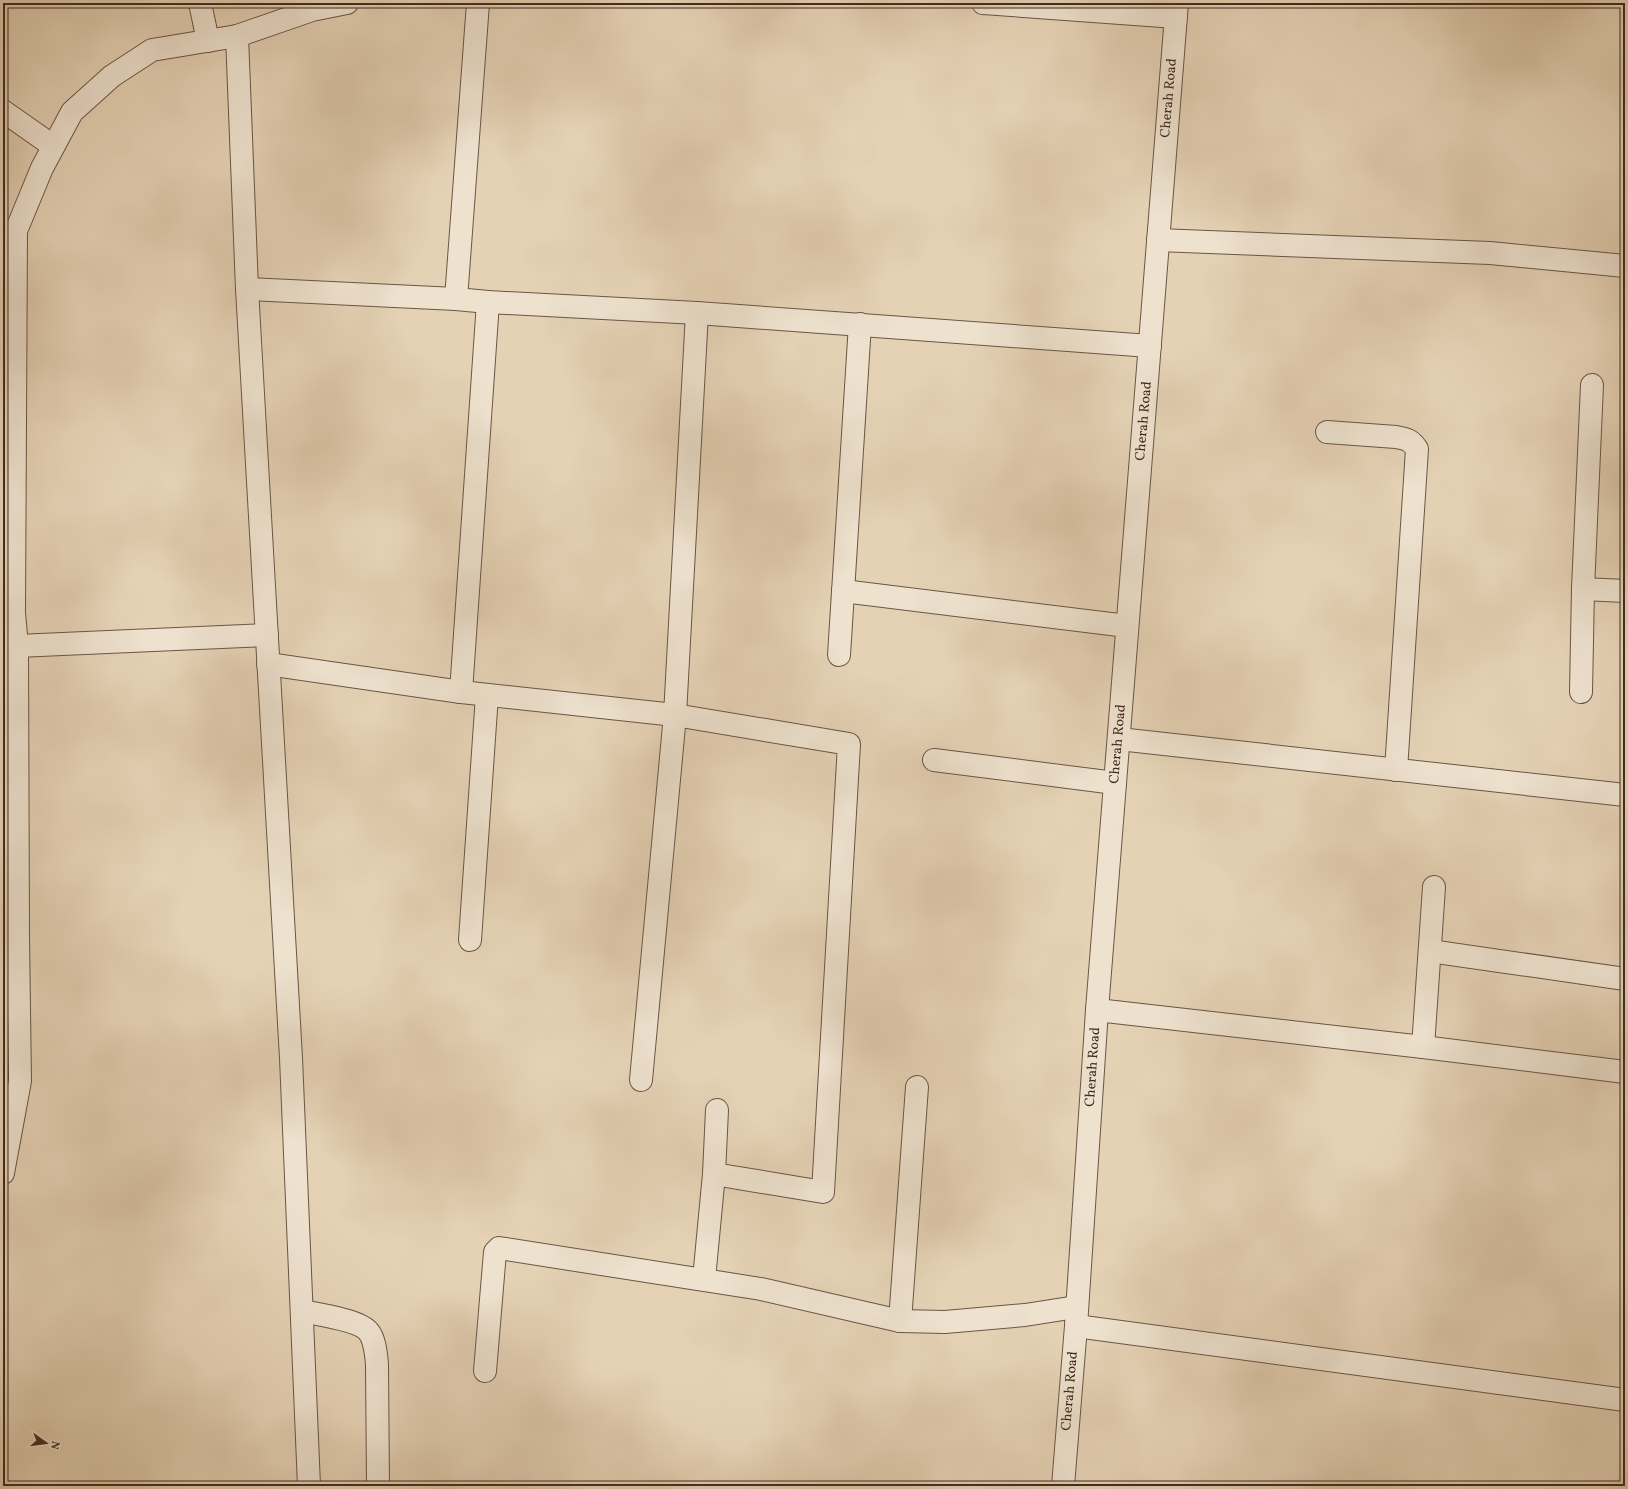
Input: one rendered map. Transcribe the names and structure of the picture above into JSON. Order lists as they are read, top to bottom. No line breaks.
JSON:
{"streets":{"street":["Cherah Road"]},"north":"right"}
